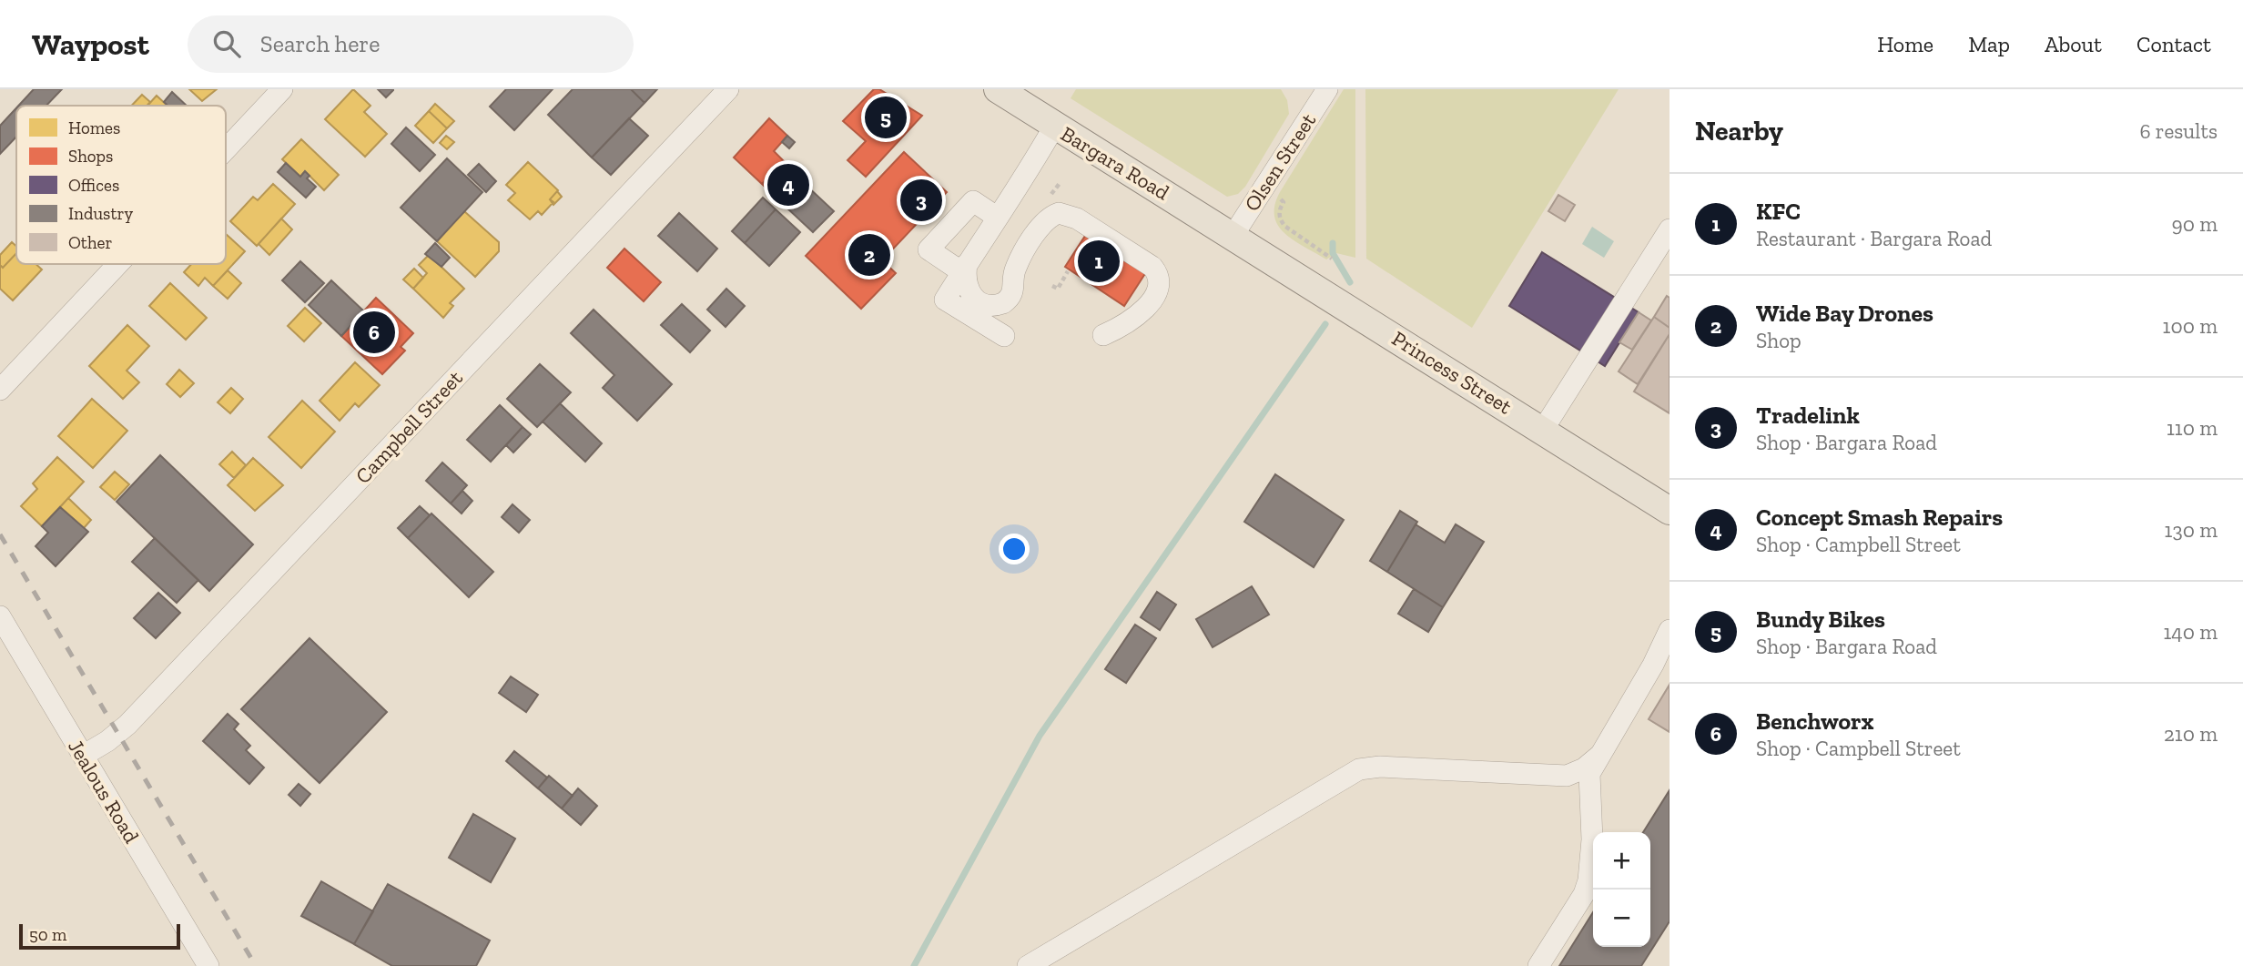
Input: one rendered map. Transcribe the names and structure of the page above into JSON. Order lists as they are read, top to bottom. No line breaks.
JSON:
{"streets":{"main road":["Bargara Road","Princess Street"],"street":["Olsen Street","Campbell Street","Jealous Road"]},"crossings":[["Olsen Street","Bargara Road"],["Olsen Street","Princess Street"],["Bargara Road","Princess Street"],["Campbell Street","Jealous Road"]],"legend":["Homes","Shops","Offices","Industry","Other"],"scale_bar":"50 m","page":{"header":"Waypost","search":"Search here","nav":["Home","Map","About","Contact"],"heading":["Nearby","6 results"],"pins":["5","4","3","2","1","6"],"list":[{"mark":"1","name":"KFC","note":"Restaurant · Bargara Road","value":"90 m"},{"mark":"2","name":"Wide Bay Drones","note":"Shop","value":"100 m"},{"mark":"3","name":"Tradelink","note":"Shop · Bargara Road","value":"110 m"},{"mark":"4","name":"Concept Smash Repairs","note":"Shop · Campbell Street","value":"130 m"},{"mark":"5","name":"Bundy Bikes","note":"Shop · Bargara Road","value":"140 m"},{"mark":"6","name":"Benchworx","note":"Shop · Campbell Street","value":"210 m"}],"map_buttons":["+","−"],"scale":"50 m"}}
